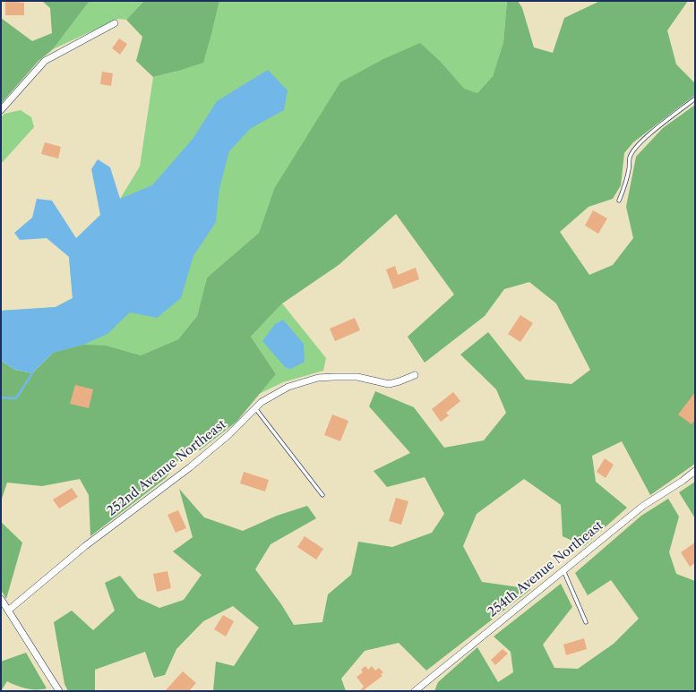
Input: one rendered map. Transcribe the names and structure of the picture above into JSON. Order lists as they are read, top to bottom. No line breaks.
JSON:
{"streets":{"street":["252nd Avenue Northeast","254th Avenue Northeast"]}}
